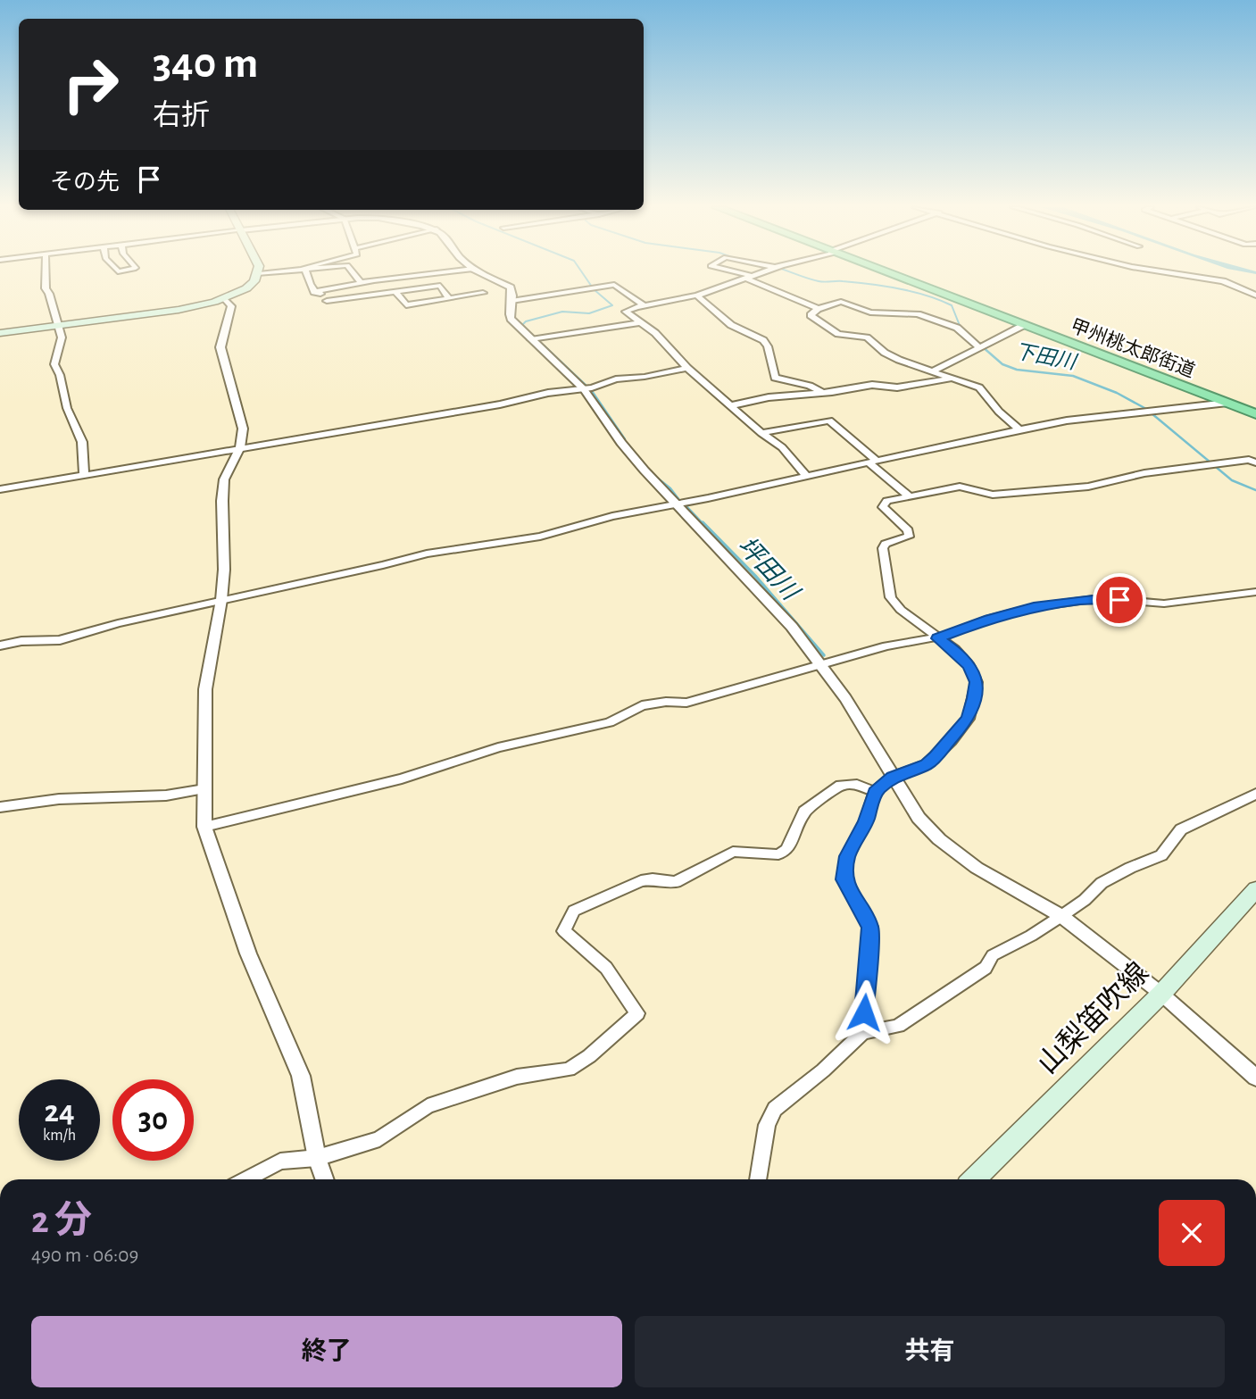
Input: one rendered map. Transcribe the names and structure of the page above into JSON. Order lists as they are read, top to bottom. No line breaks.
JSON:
{"streets":{"highway":["甲州桃太郎街道"],"main road":["山梨笛吹線"]},"water":["下田川","坪田川"],"page":{"turn":["340 m","右折"],"then":"その先","speed":"24 km/h","limit":"30","heading":["2 分","490 m · 06:09"],"buttons":["終了","共有"]}}
